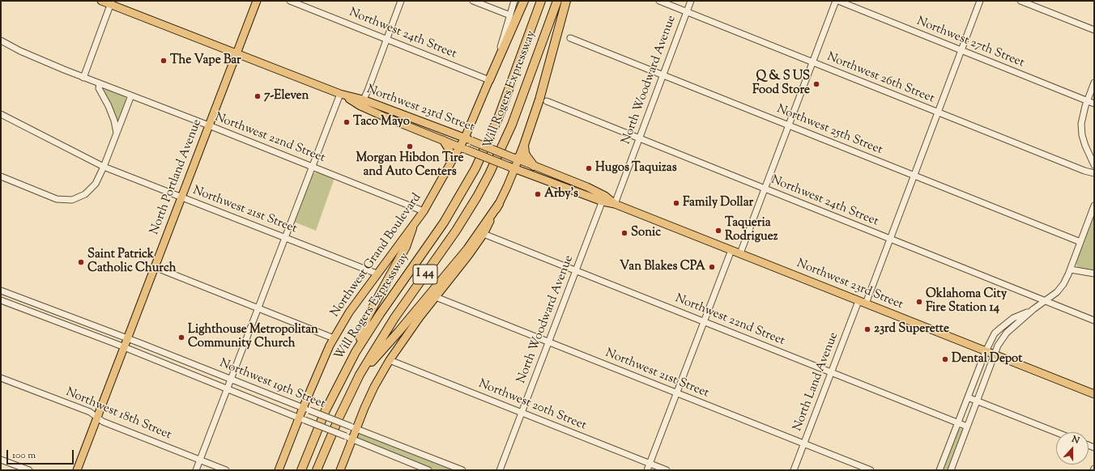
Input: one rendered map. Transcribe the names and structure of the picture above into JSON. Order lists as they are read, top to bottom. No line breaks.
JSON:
{"streets":{"highway":["Will Rogers Expressway","I 44"],"main road":["Northwest 23rd Street","North Portland Avenue","Northwest Grand Boulevard"],"street":["Northwest 24th Street","Northwest 27th Street","Northwest 26th Street","North Woodward Avenue","Northwest 25th Street","Northwest 22nd Street","Northwest 21st Street","North Land Avenue","Northwest 19th Street","Northwest 20th Street","Northwest 18th Street"]},"crossings":[["Northwest 24th Street","North Woodward Avenue"],["Northwest 24th Street","Northwest Grand Boulevard"],["Northwest 24th Street","North Land Avenue"],["Northwest 27th Street","North Land Avenue"],["Northwest 26th Street","North Woodward Avenue"],["Northwest 26th Street","North Land Avenue"],["North Woodward Avenue","Northwest 23rd Street"],["North Woodward Avenue","Northwest 25th Street"],["North Woodward Avenue","Northwest 22nd Street"],["North Woodward Avenue","Northwest 21st Street"],["North Woodward Avenue","Northwest 20th Street"],["Northwest 23rd Street","North Portland Avenue"],["Northwest 23rd Street","Northwest Grand Boulevard"],["Northwest 23rd Street","North Land Avenue"],["Northwest 25th Street","North Land Avenue"],["Northwest 22nd Street","North Portland Avenue"],["Northwest 22nd Street","Northwest Grand Boulevard"],["Northwest 22nd Street","North Land Avenue"],["North Portland Avenue","Northwest 21st Street"],["North Portland Avenue","Northwest 19th Street"],["North Portland Avenue","Northwest 18th Street"],["Northwest 21st Street","Northwest Grand Boulevard"],["Northwest 21st Street","North Land Avenue"],["Northwest Grand Boulevard","Northwest 19th Street"]],"places":["The Vape Bar","Q & S US Food Store","7-Eleven","Taco Mayo","Morgan Hibdon Tire and Auto Centers","Hugos Taquizas","Arby's","Family Dollar","Taqueria Rodriguez","Sonic","Saint Patrick Catholic Church","Van Blakes CPA","Oklahoma City Fire Station 14","23rd Superette","Lighthouse Metropolitan Community Church","Dental Depot"],"scale_bar":"100 m","north":"top"}
